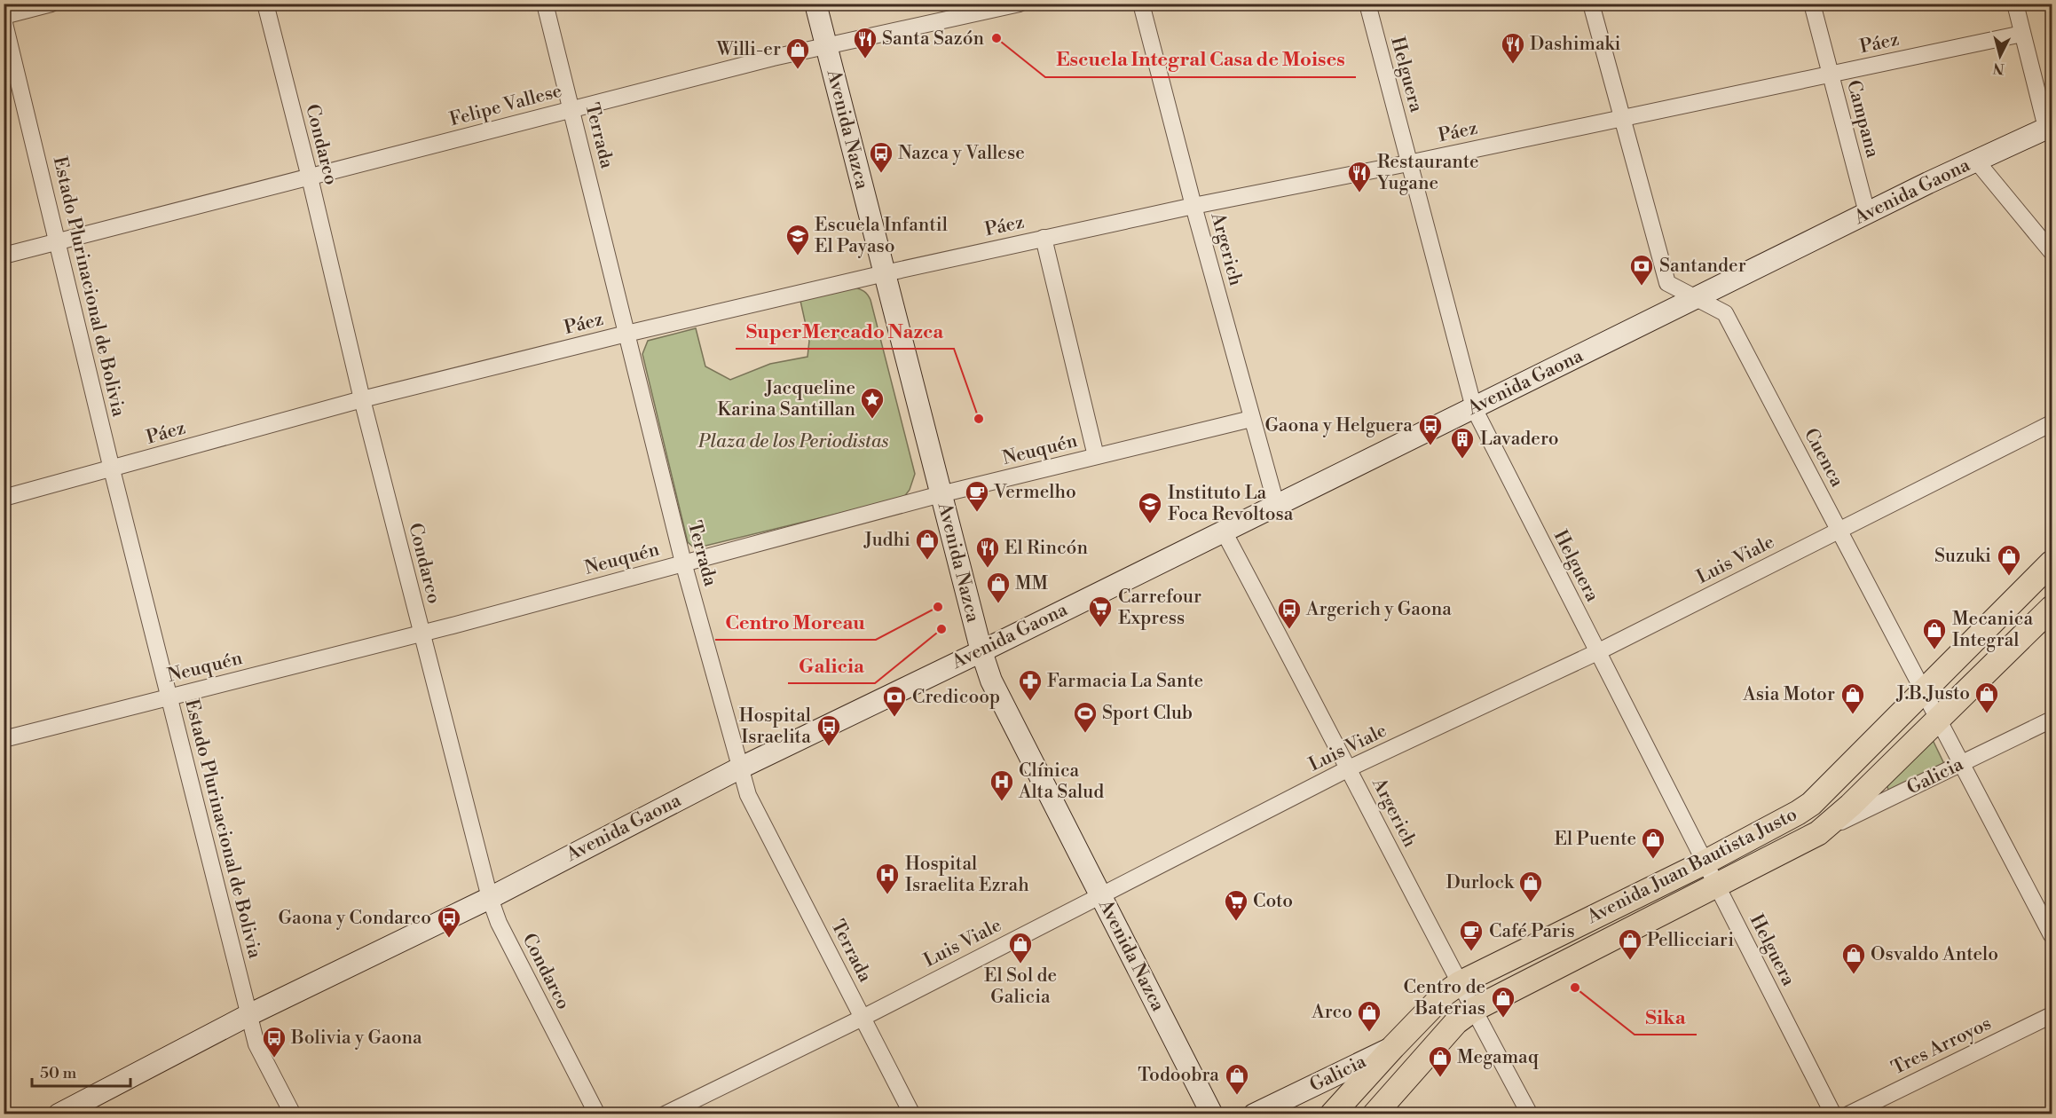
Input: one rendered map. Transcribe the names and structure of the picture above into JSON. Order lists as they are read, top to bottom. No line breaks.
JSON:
{"streets":{"main road":["Avenida Nazca","Avenida Gaona","Galicia","Avenida Juan Bautista Justo"],"street":["Páez","Helguera","Felipe Vallese","Campana","Terrada","Condarco","Argerich","Estado Plurinacional de Bolivia","Neuquén","Cuenca","Luis Viale","Tres Arroyos"]},"crossings":[["Páez","Helguera"],["Páez","Campana"],["Páez","Avenida Nazca"],["Páez","Terrada"],["Páez","Condarco"],["Páez","Argerich"],["Páez","Estado Plurinacional de Bolivia"],["Páez","Cuenca"],["Helguera","Avenida Gaona"],["Helguera","Luis Viale"],["Helguera","Avenida Juan Bautista Justo"],["Felipe Vallese","Avenida Nazca"],["Felipe Vallese","Terrada"],["Felipe Vallese","Condarco"],["Felipe Vallese","Estado Plurinacional de Bolivia"],["Campana","Avenida Gaona"],["Avenida Nazca","Avenida Gaona"],["Avenida Nazca","Neuquén"],["Avenida Nazca","Luis Viale"],["Terrada","Avenida Gaona"],["Terrada","Neuquén"],["Terrada","Luis Viale"],["Condarco","Avenida Gaona"],["Condarco","Neuquén"],["Avenida Gaona","Argerich"],["Avenida Gaona","Estado Plurinacional de Bolivia"],["Avenida Gaona","Cuenca"],["Argerich","Neuquén"],["Argerich","Luis Viale"],["Argerich","Avenida Juan Bautista Justo"],["Estado Plurinacional de Bolivia","Neuquén"],["Cuenca","Luis Viale"],["Cuenca","Galicia"],["Cuenca","Avenida Juan Bautista Justo"],["Galicia","Avenida Juan Bautista Justo"]],"parks":["Plaza de los Periodistas"],"places":{"other":["Escuela Integral Casa de Moises","SuperMercado Nazca","Centro Moreau","Galicia","Sika"],"restaurant":["Santa Sazón","Dashimaki","Restaurante Yugane","El Rincón"],"shop":["Willi-er","Judhi","Suzuki","MM","Mecanica Integral","J.B.Justo","Asia Motor","El Puente","Durlock","Pellicciari","El Sol de Galicia","Osvaldo Antelo","Centro de Baterias","Arco","Megamaq","Todoobra"],"bus stop":["Nazca y Vallese","Gaona y Helguera","Argerich y Gaona","Hospital Israelita","Gaona y Condarco","Bolivia y Gaona"],"school or university":["Escuela Infantil El Payaso","Instituto La Foca Revoltosa"],"bank":["Santander","Credicoop"],"place":["Jacqueline Karina Santillan"],"building":["Lavadero"],"cafe":["Vermelho","Café Paris"],"supermarket":["Carrefour Express","Coto"],"pharmacy":["Farmacia La Sante"],"sports":["Sport Club"],"hospital":["Clínica Alta Salud","Hospital Israelita Ezrah"]},"scale_bar":"50 m","north":"bottom"}
